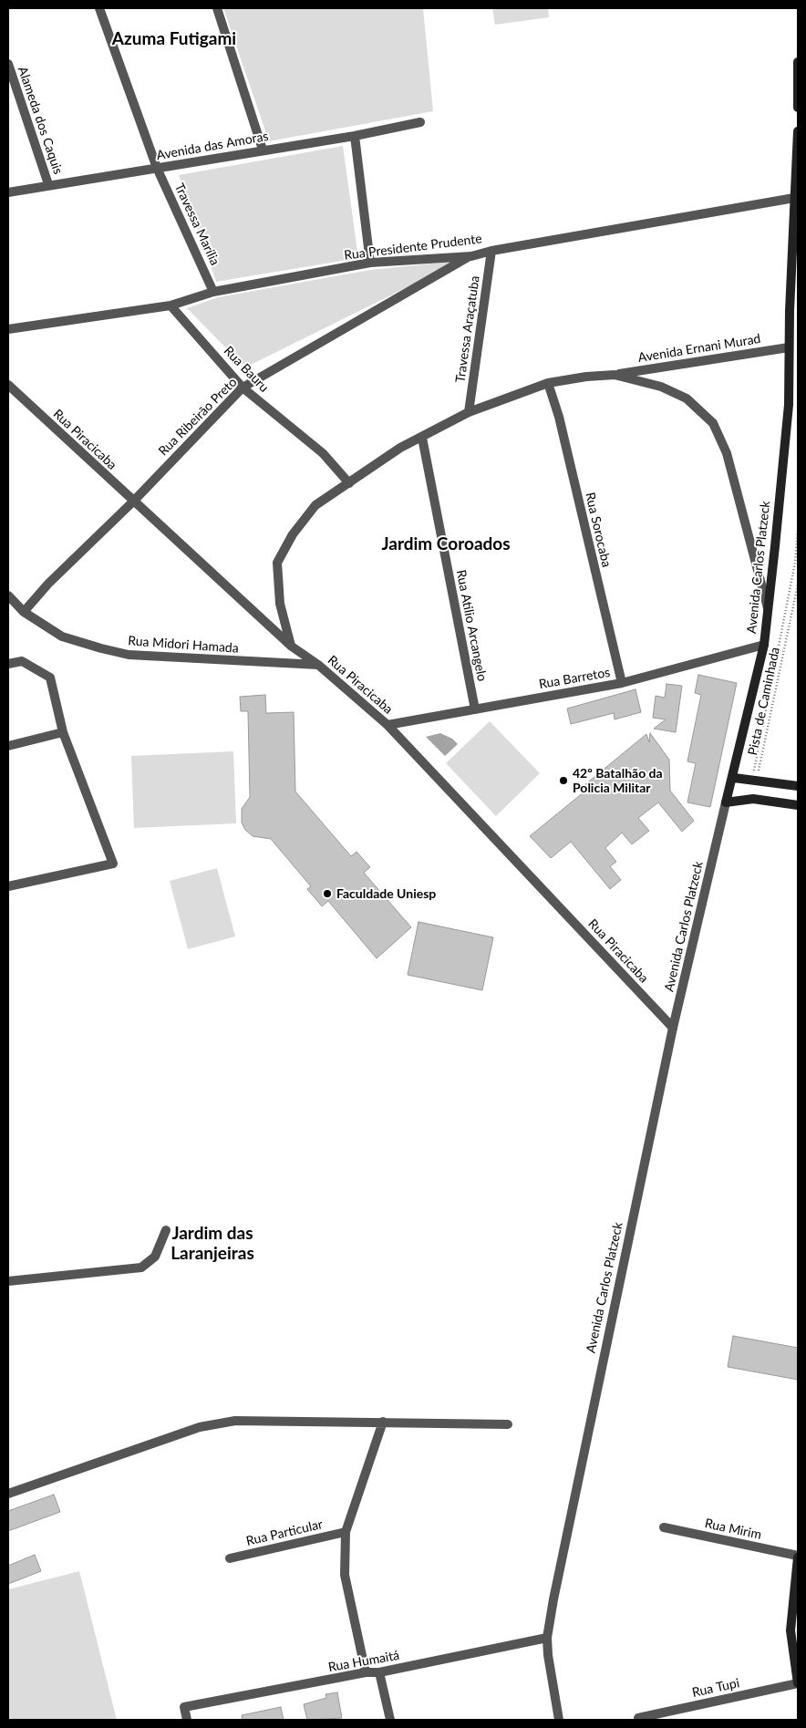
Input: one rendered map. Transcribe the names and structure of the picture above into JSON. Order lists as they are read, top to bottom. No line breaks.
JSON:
{"streets":{"main road":["Avenida Carlos Platzeck"],"street":["Alameda dos Caquis","Avenida das Amoras","Travessa Marília","Rua Presidente Prudente","Travessa Araçatuba","Avenida Ernani Murad","Rua Bauru","Rua Ribeirão Preto","Rua Piracicaba","Rua Sorocaba","Rua Atilio Arcangelo","Rua Midori Hamada","Rua Barretos","Rua Mirim","Rua Particular","Rua Humaitá","Rua Tupi"],"path":["Pista de Caminhada"]},"crossings":[["Alameda dos Caquis","Avenida das Amoras"],["Avenida das Amoras","Travessa Marília"],["Travessa Marília","Rua Presidente Prudente"],["Rua Presidente Prudente","Travessa Araçatuba"],["Rua Presidente Prudente","Rua Bauru"],["Rua Presidente Prudente","Rua Ribeirão Preto"],["Rua Presidente Prudente","Avenida Carlos Platzeck"],["Travessa Araçatuba","Avenida Ernani Murad"],["Avenida Ernani Murad","Rua Bauru"],["Avenida Ernani Murad","Rua Piracicaba"],["Avenida Ernani Murad","Rua Sorocaba"],["Avenida Ernani Murad","Avenida Carlos Platzeck"],["Avenida Ernani Murad","Rua Atilio Arcangelo"],["Rua Bauru","Rua Ribeirão Preto"],["Rua Ribeirão Preto","Rua Piracicaba"],["Rua Ribeirão Preto","Rua Midori Hamada"],["Rua Piracicaba","Avenida Carlos Platzeck"],["Rua Piracicaba","Rua Midori Hamada"],["Rua Piracicaba","Rua Barretos"],["Rua Sorocaba","Rua Barretos"],["Avenida Carlos Platzeck","Rua Barretos"],["Avenida Carlos Platzeck","Rua Humaitá"],["Rua Atilio Arcangelo","Rua Barretos"]],"districts":["Azuma Futigami","Jardim Coroados","Jardim das Laranjeiras"],"places":["42º Batalhão da Policia Militar","Faculdade Uniesp"]}
